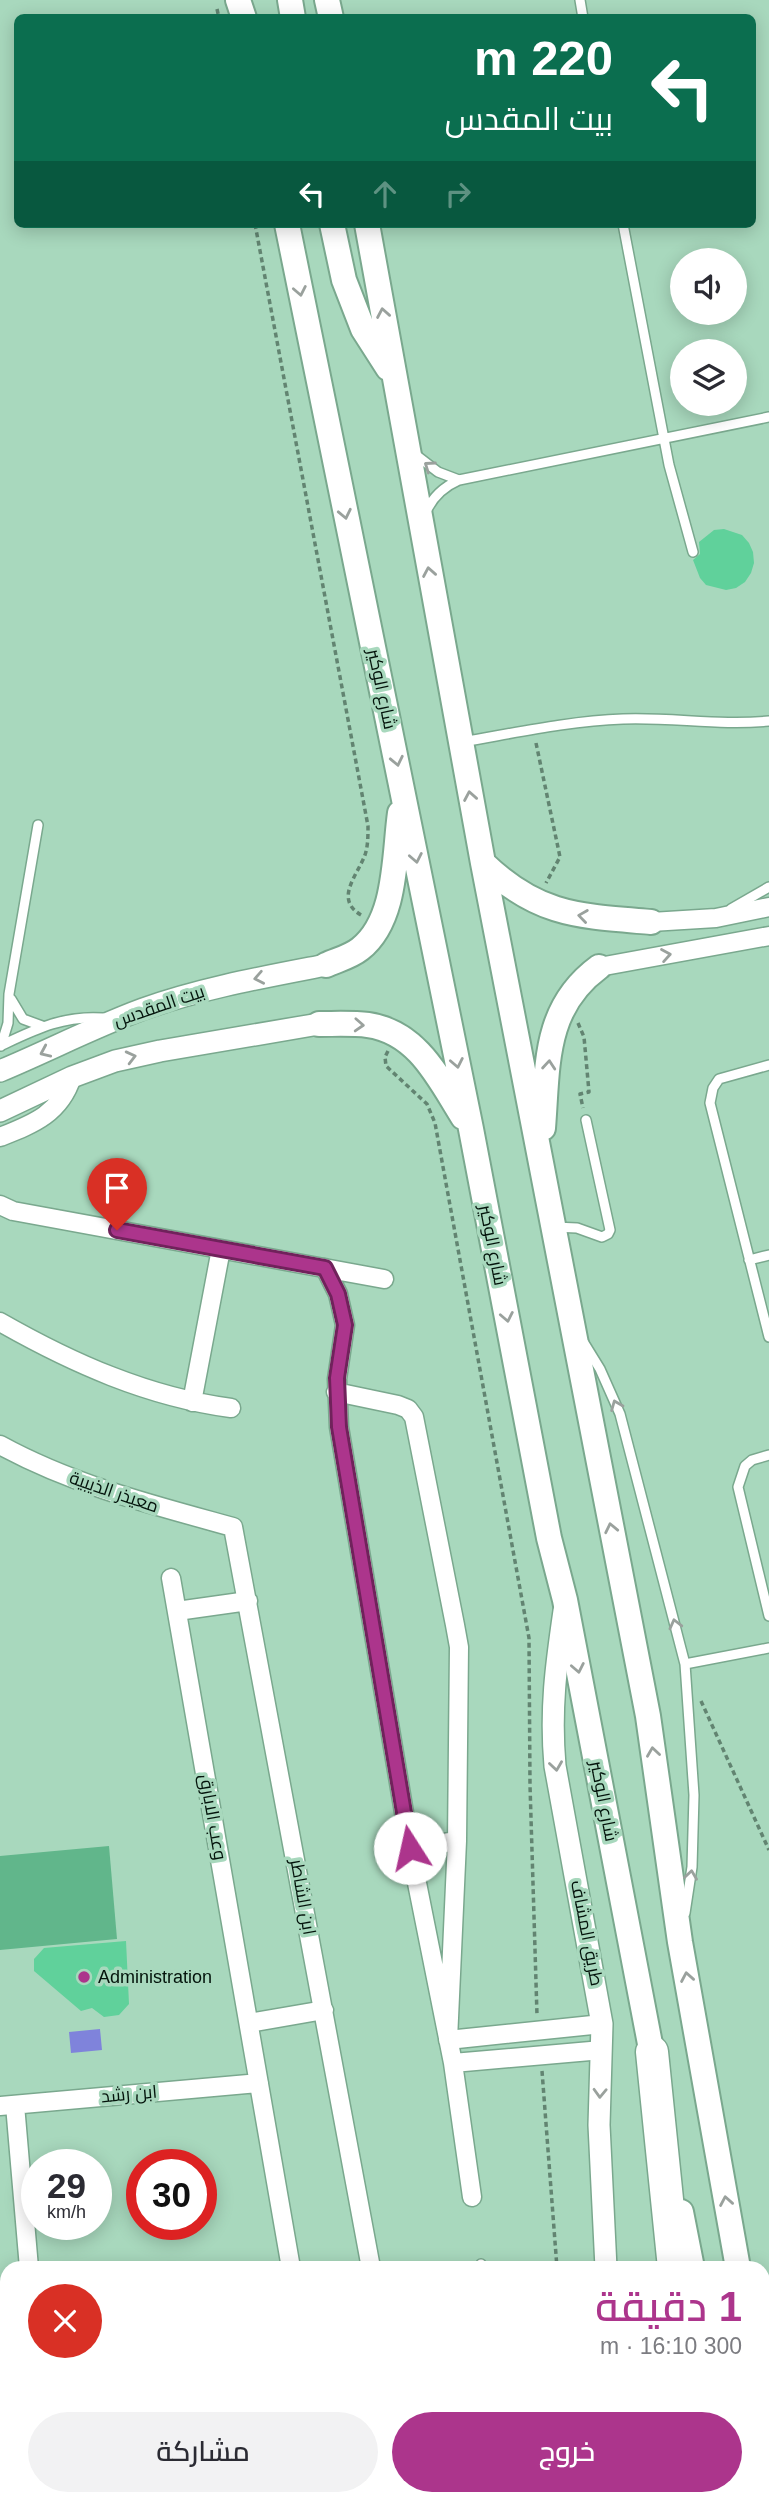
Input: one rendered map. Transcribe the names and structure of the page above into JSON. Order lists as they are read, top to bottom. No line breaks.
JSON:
{"streets":{"main road":["شارع الوكير"],"street":["بيت المقدس","معيذر الذيبية","وعب الابارق","ابن الشاطر","طريق المشاف","ابن رشد"]},"crossings":[["شارع الوكير","طريق المشاف"],["معيذر الذيبية","ابن الشاطر"],["وعب الابارق","ابن رشد"]],"places":["Administration"],"page":{"turn":["220 m","بيت المقدس"],"speed":"29 km/h","limit":"30","heading":["1 دقيقة","300 m · 16:10"],"buttons":["خروج","مشاركة"]}}
